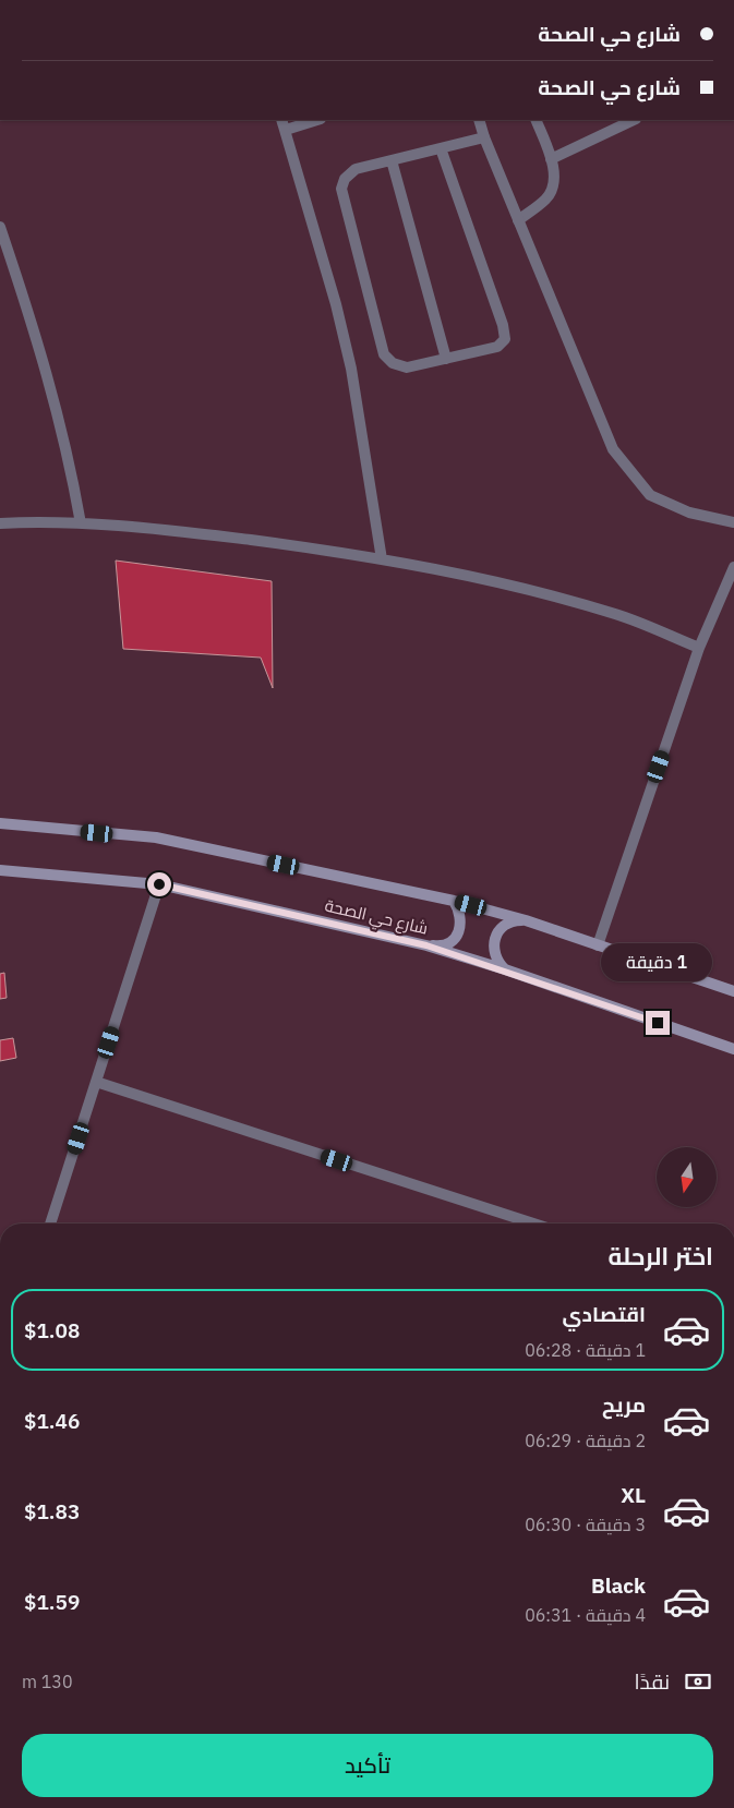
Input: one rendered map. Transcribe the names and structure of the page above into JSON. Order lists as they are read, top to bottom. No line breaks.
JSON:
{"streets":{"main road":["شارع حي الصحة"]},"north":"bottom","page":{"banner":["شارع حي الصحة","شارع حي الصحة"],"bubble":"1 دقيقة","heading":"اختر الرحلة","list":[{"name":"اقتصادي","note":"1 دقيقة · 06:28","value":"$1.08"},{"name":"مريح","note":"2 دقيقة · 06:29","value":"$1.46"},{"name":"XL","note":"3 دقيقة · 06:30","value":"$1.83"},{"name":"Black","note":"4 دقيقة · 06:31","value":"$1.59"}],"pay":["نقدًا","130 m"],"buttons":"تأكيد"}}
